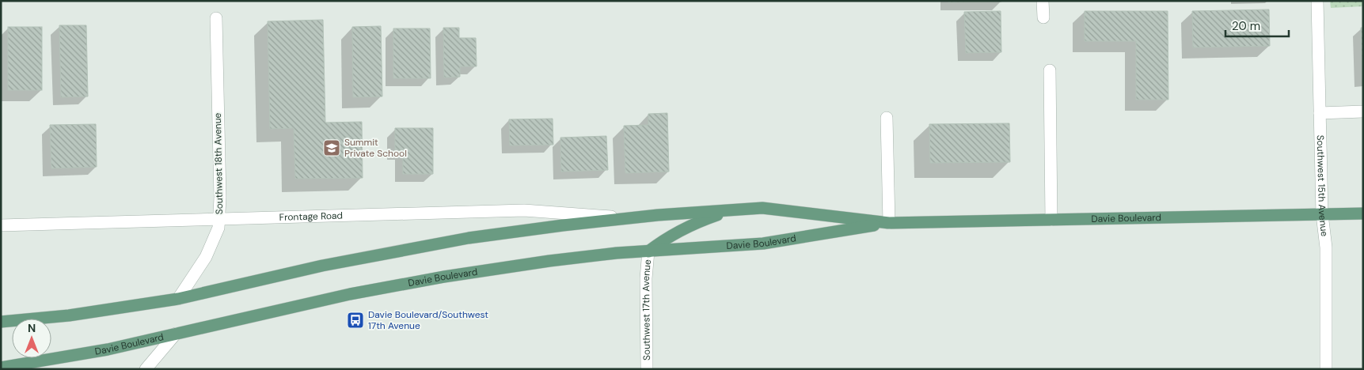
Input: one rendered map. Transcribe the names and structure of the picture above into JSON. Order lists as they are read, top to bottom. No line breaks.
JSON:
{"streets":{"main road":["Davie Boulevard"],"street":["Southwest 18th Avenue","Southwest 15th Avenue","Frontage Road","Southwest 17th Avenue"]},"crossings":[["Southwest 18th Avenue","Frontage Road"],["Southwest 18th Avenue","Davie Boulevard"],["Southwest 15th Avenue","Davie Boulevard"],["Frontage Road","Davie Boulevard"],["Davie Boulevard","Southwest 17th Avenue"]],"places":{"school or university":["Summit Private School"],"bus stop":["Davie Boulevard/Southwest 17th Avenue"]},"scale_bar":"20 m","north":"top"}
